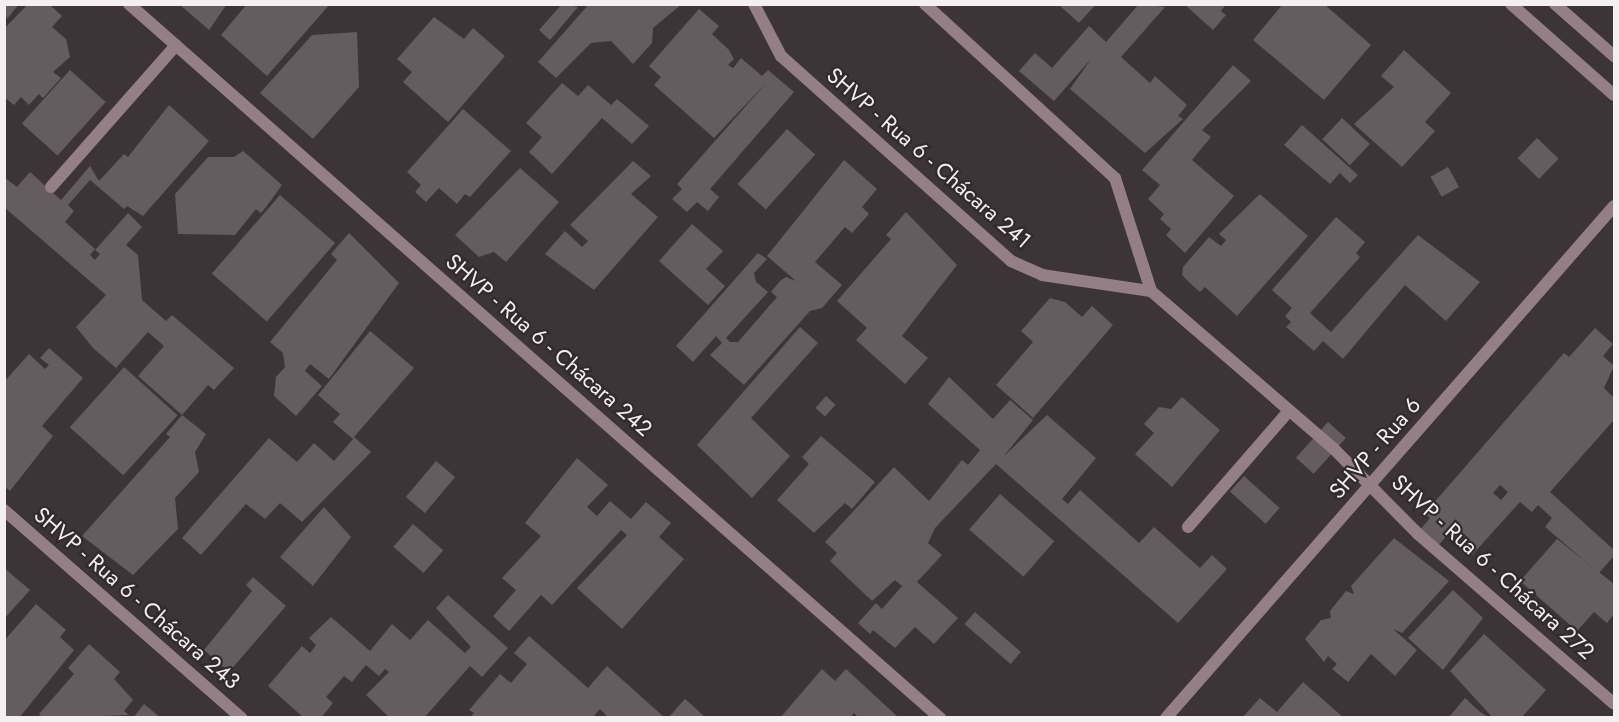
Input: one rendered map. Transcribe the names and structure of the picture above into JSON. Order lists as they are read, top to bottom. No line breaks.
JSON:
{"streets":{"street":["SHVP - Rua 6 - Chácara 241","SHVP - Rua 6 - Chácara 242","SHVP - Rua 6","SHVP - Rua 6 - Chácara 272","SHVP - Rua 6 - Chácara 243"]},"crossings":[["SHVP - Rua 6","SHVP - Rua 6 - Chácara 272"]]}
